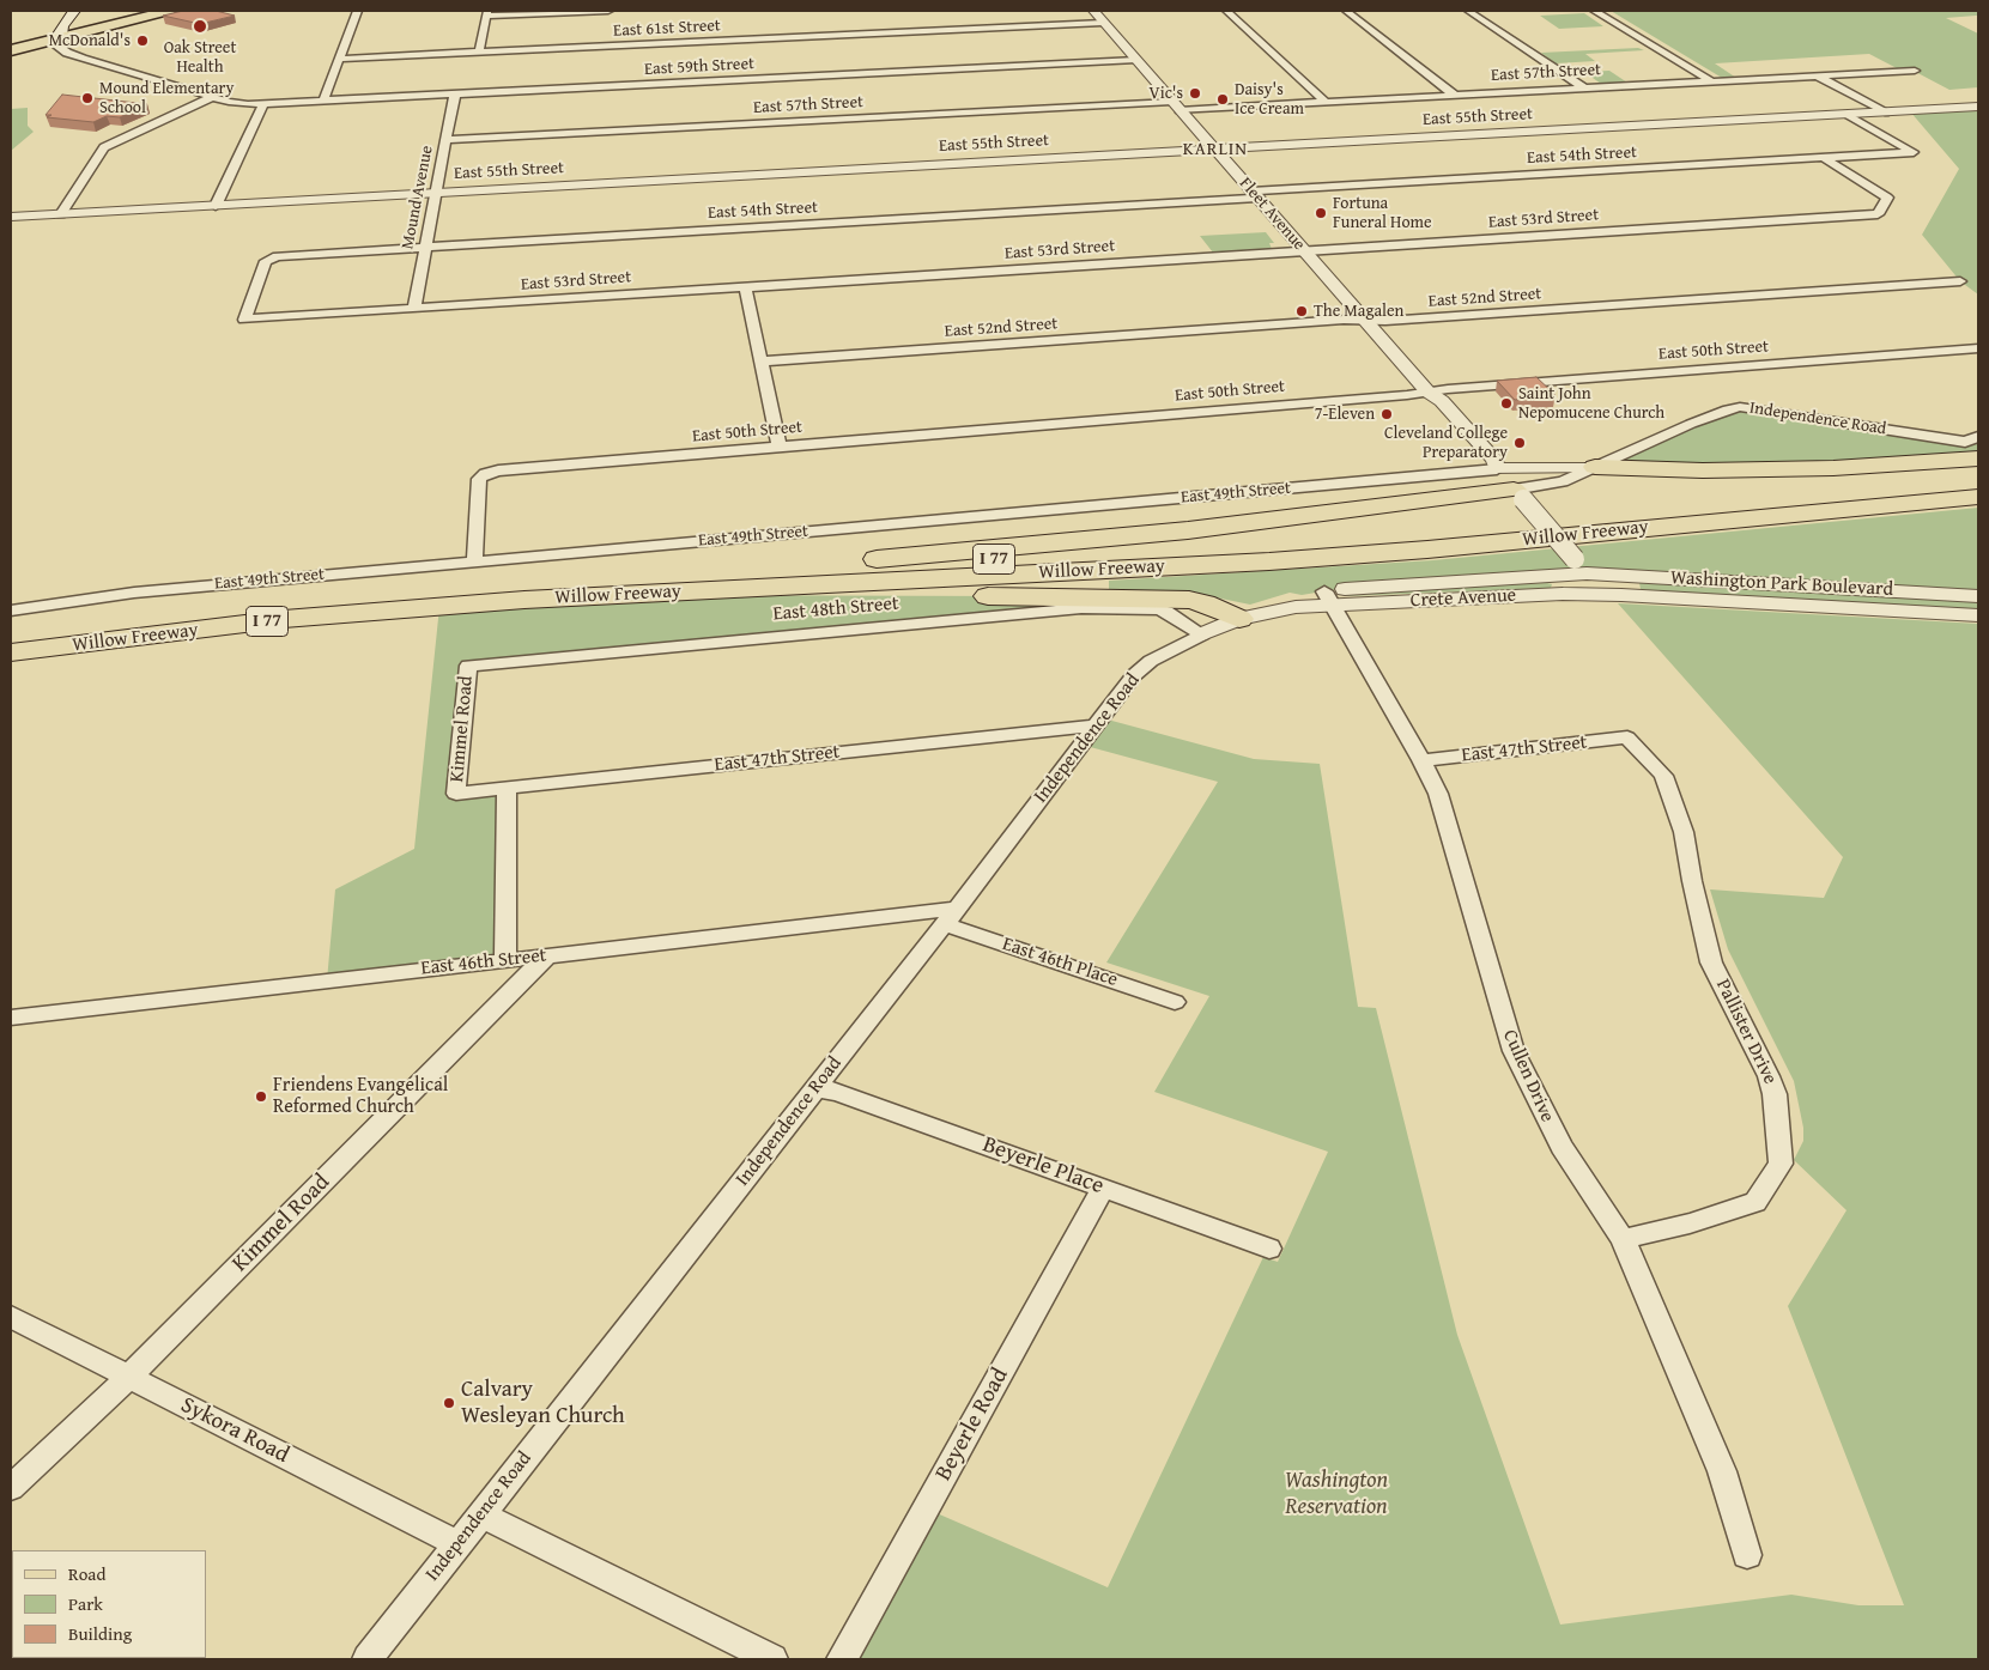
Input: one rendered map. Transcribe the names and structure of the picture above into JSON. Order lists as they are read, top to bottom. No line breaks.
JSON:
{"streets":{"highway":["Willow Freeway","I 77"],"street":["East 61st Street","East 59th Street","East 57th Street","East 55th Street","East 54th Street","Mound Avenue","Fleet Avenue","East 53rd Street","East 52nd Street","East 50th Street","Independence Road","East 49th Street","Washington Park Boulevard","Crete Avenue","East 48th Street","Kimmel Road","East 47th Street","East 46th Street","East 46th Place","Pallister Drive","Cullen Drive","Beyerle Place","Beyerle Road","Sykora Road"]},"crossings":[["East 61st Street","Fleet Avenue"],["East 59th Street","Mound Avenue"],["East 59th Street","Fleet Avenue"],["East 57th Street","Mound Avenue"],["East 57th Street","Fleet Avenue"],["East 55th Street","East 54th Street"],["East 55th Street","Mound Avenue"],["East 55th Street","Fleet Avenue"],["East 54th Street","Mound Avenue"],["East 54th Street","Fleet Avenue"],["East 54th Street","East 53rd Street"],["Mound Avenue","East 53rd Street"],["Fleet Avenue","East 53rd Street"],["Fleet Avenue","East 52nd Street"],["Fleet Avenue","East 50th Street"],["Fleet Avenue","Independence Road"],["Fleet Avenue","East 49th Street"],["Fleet Avenue","Washington Park Boulevard"],["Fleet Avenue","Crete Avenue"],["Independence Road","East 49th Street"],["Independence Road","Crete Avenue"],["Independence Road","East 48th Street"],["Independence Road","East 47th Street"],["Independence Road","East 46th Street"],["Independence Road","East 46th Place"],["Independence Road","Cullen Drive"],["Independence Road","Beyerle Place"],["Independence Road","Sykora Road"],["Washington Park Boulevard","Crete Avenue"],["Crete Avenue","Cullen Drive"],["East 48th Street","Kimmel Road"],["Kimmel Road","East 47th Street"],["Kimmel Road","East 46th Street"],["Kimmel Road","Sykora Road"],["East 47th Street","Pallister Drive"],["East 47th Street","Cullen Drive"],["East 46th Street","East 46th Place"],["Pallister Drive","Cullen Drive"],["Beyerle Place","Beyerle Road"]],"districts":["KARLIN"],"parks":["Washington Reservation"],"places":["Oak Street Health","McDonald's","Vic's","Mound Elementary School","Daisy's Ice Cream","Fortuna Funeral Home","The Magalen","Saint John Nepomucene Church","7-Eleven","Cleveland College Preparatory","Friendens Evangelical Reformed Church","Calvary Wesleyan Church"],"legend":["Road","Park","Building"]}
